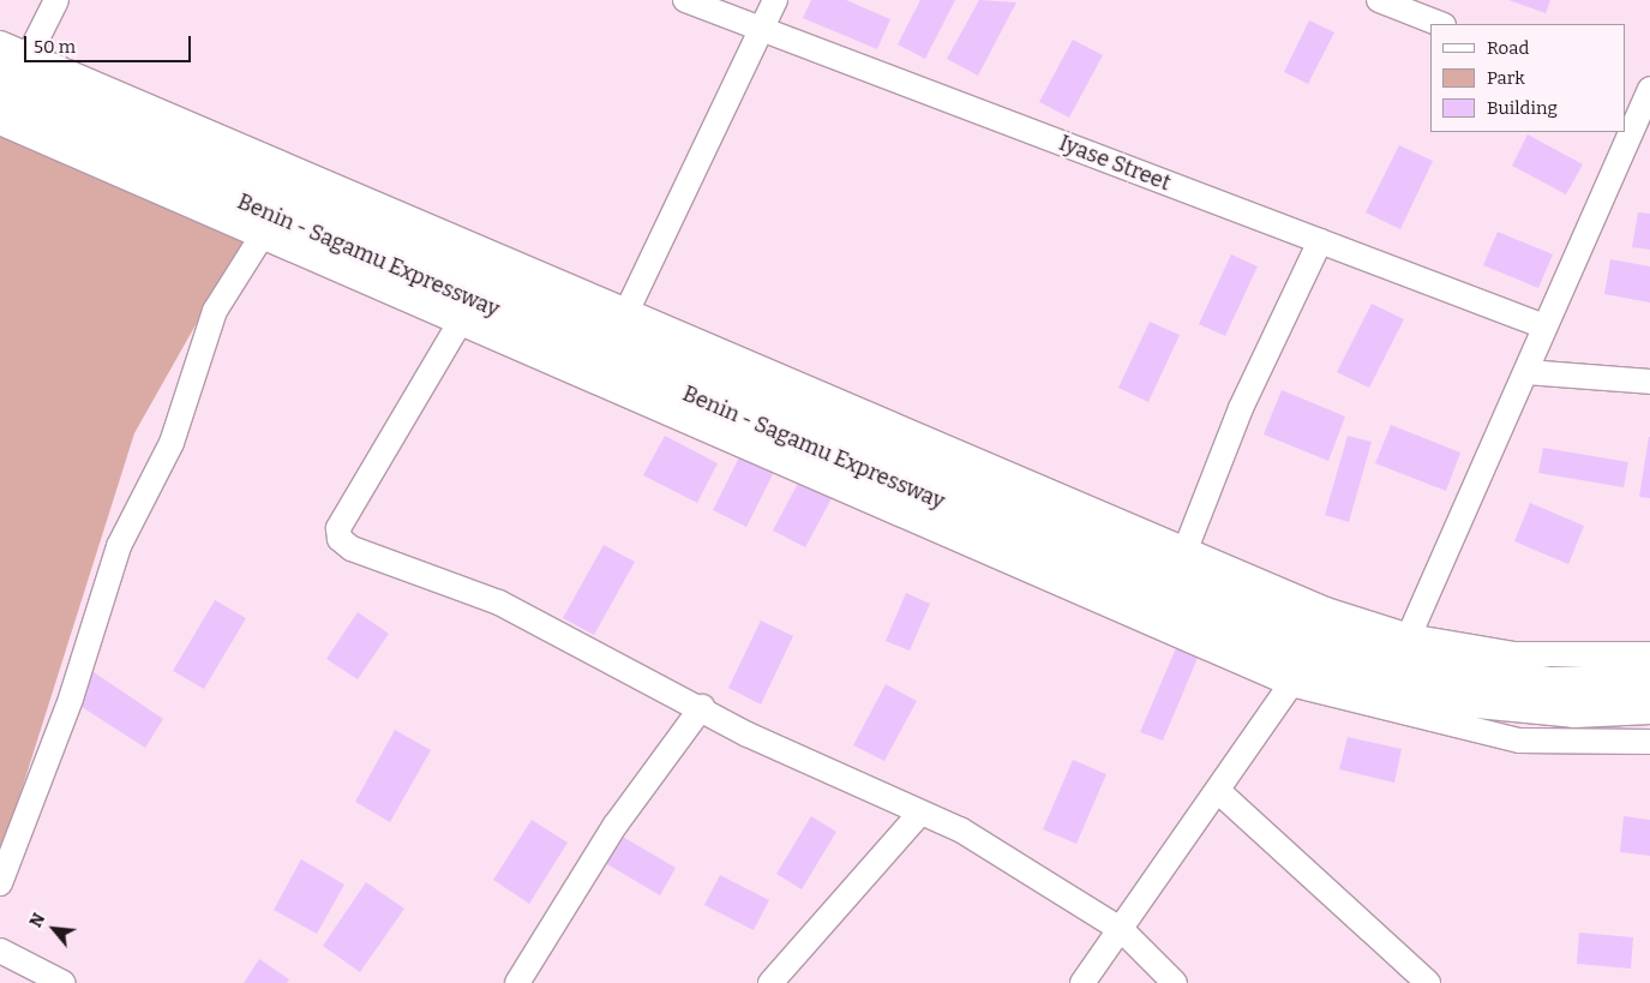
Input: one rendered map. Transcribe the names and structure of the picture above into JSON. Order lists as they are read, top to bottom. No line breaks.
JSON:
{"streets":{"highway":["Benin - Sagamu Expressway"],"street":["Iyase Street"]},"legend":["Road","Park","Building"],"scale_bar":"50 m","north":"top left"}
